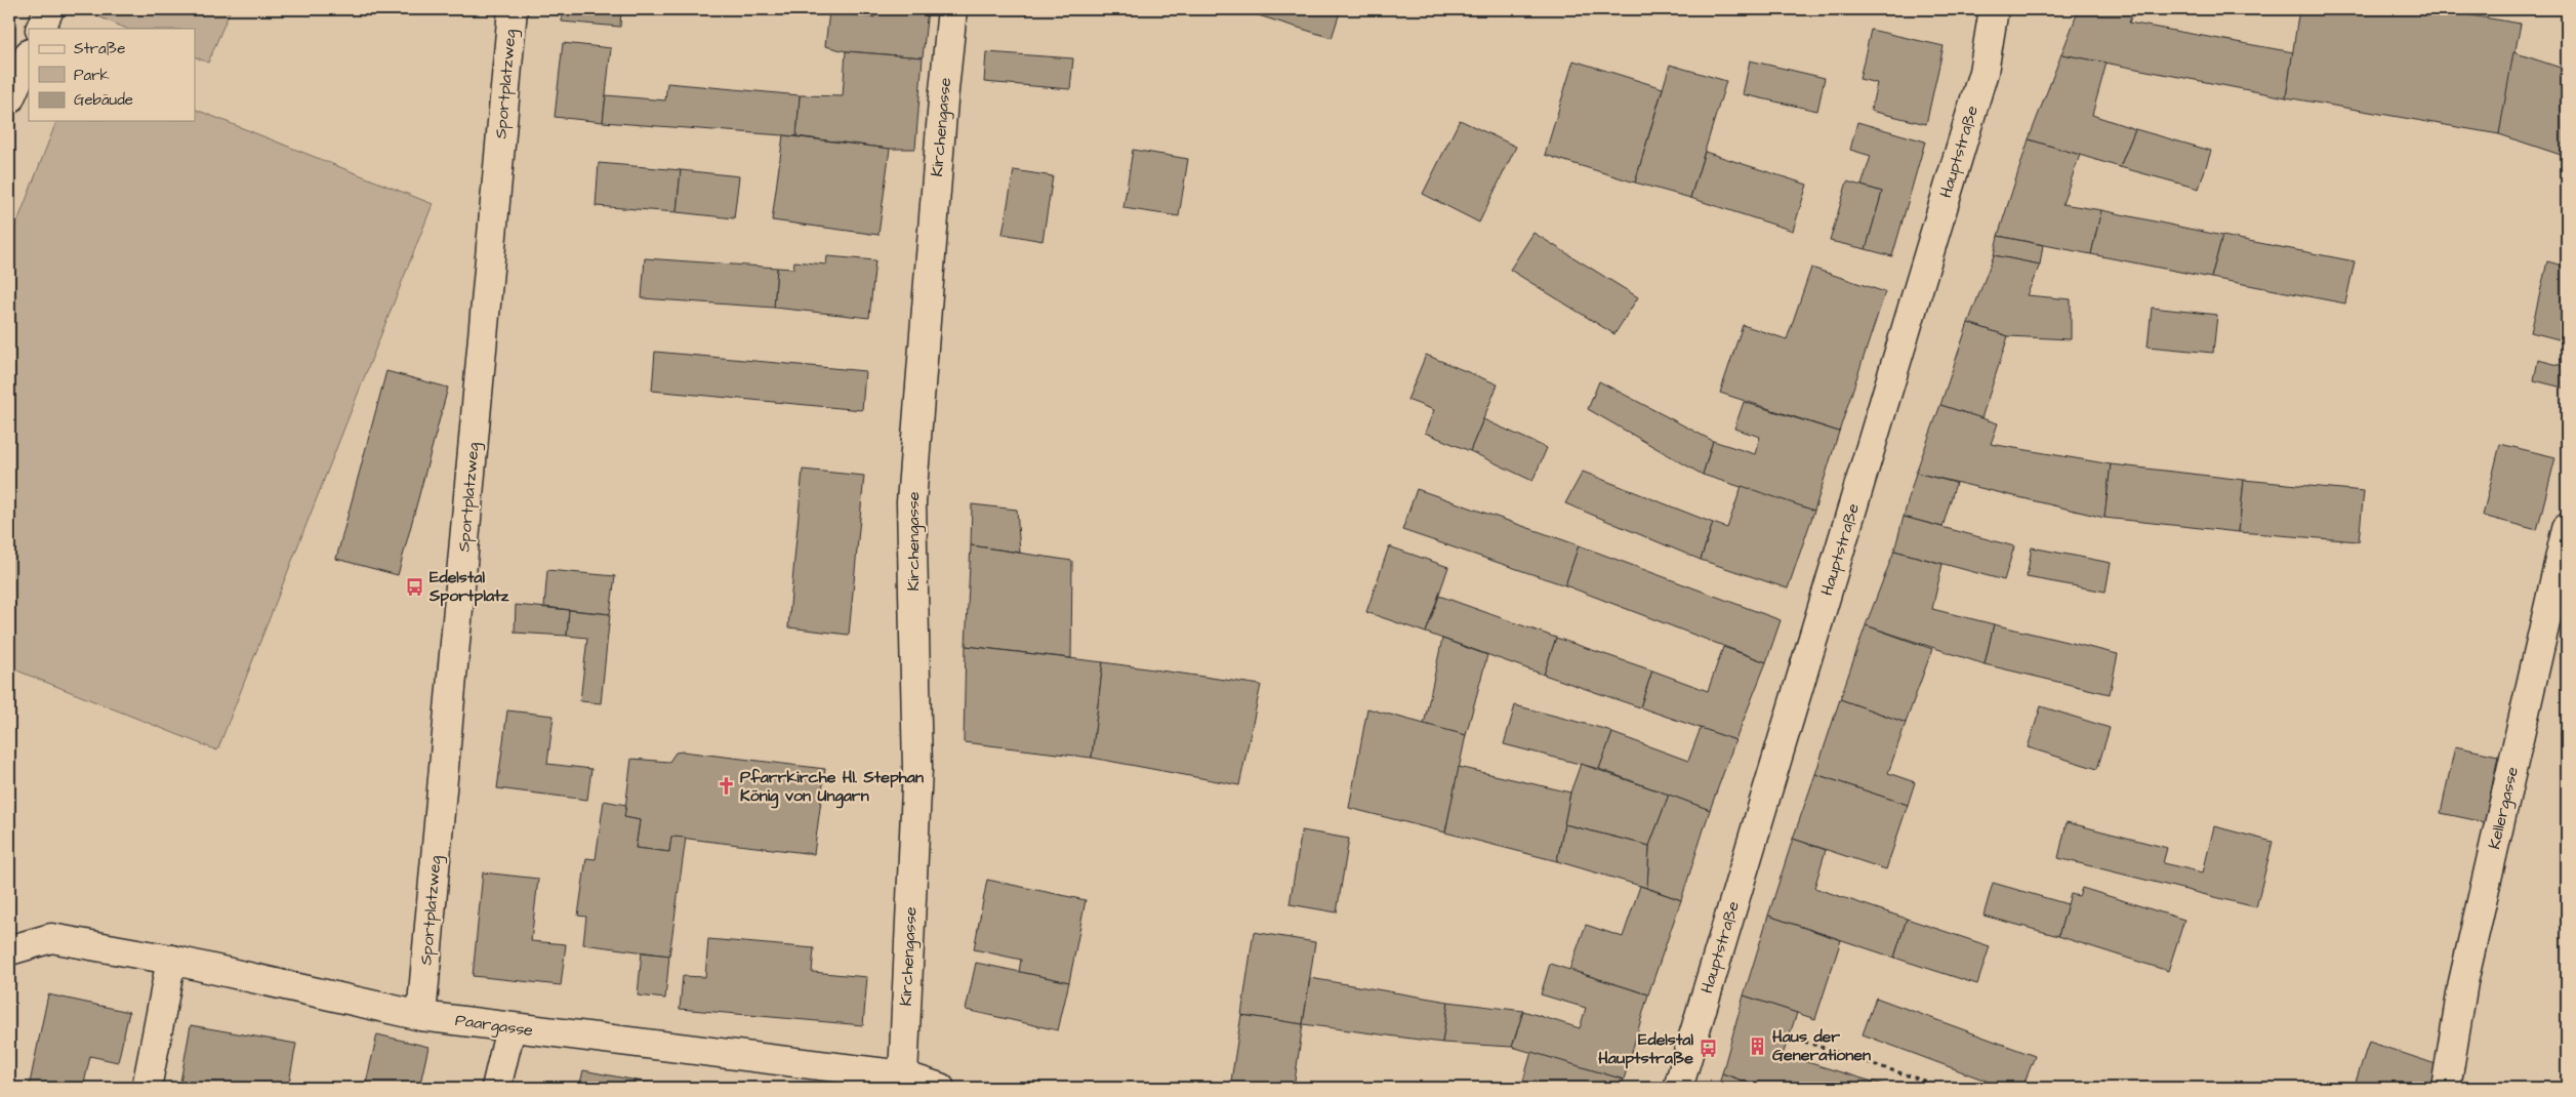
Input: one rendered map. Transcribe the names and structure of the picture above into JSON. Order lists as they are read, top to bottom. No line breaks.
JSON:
{"streets":{"street":["Sportplatzweg","Kirchengasse","Hauptstraße","Kellergasse","Paargasse"]},"crossings":[["Sportplatzweg","Paargasse"],["Kirchengasse","Paargasse"]],"places":{"bus stop":["Edelstal Sportplatz","Edelstal Hauptstraße"],"church":["Pfarrkirche Hl. Stephan König von Ungarn"],"building":["Haus der Generationen"]},"legend":["Straße","Park","Gebäude"]}
